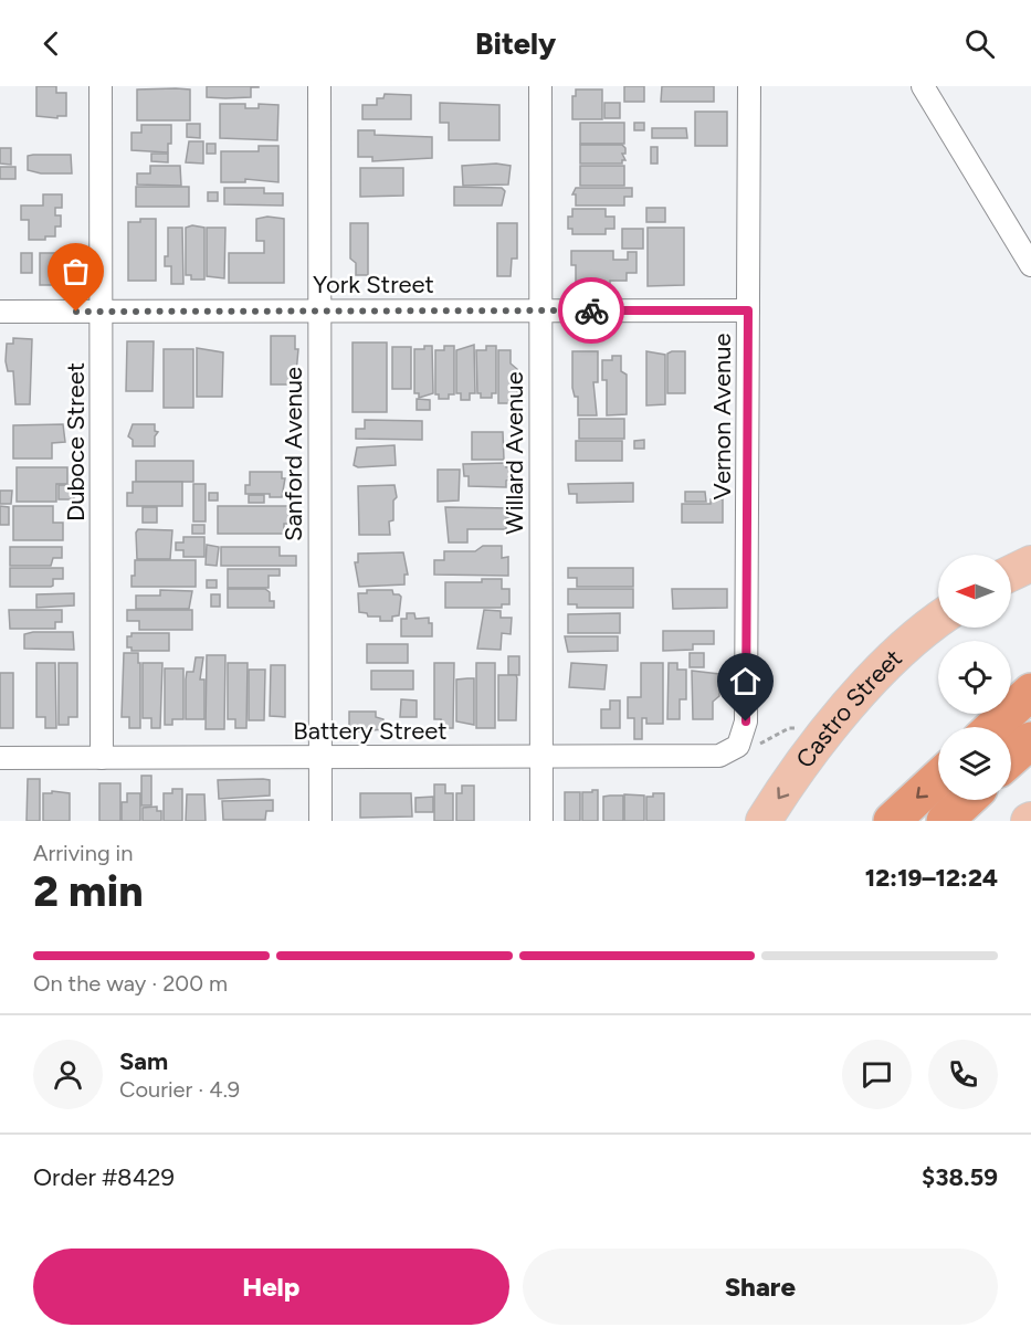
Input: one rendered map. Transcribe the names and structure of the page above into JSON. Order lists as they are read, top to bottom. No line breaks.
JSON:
{"streets":{"main road":["Castro Street"],"street":["York Street","Vernon Avenue","Duboce Street","Willard Avenue","Sanford Avenue","Battery Street"]},"crossings":[["York Street","Vernon Avenue"],["York Street","Duboce Street"],["York Street","Willard Avenue"],["York Street","Sanford Avenue"],["Vernon Avenue","Battery Street"],["Duboce Street","Battery Street"],["Willard Avenue","Battery Street"],["Sanford Avenue","Battery Street"]],"one_way":["Castro Street"],"north":"left","page":{"header":"Bitely","heading":["2 min","Arriving in","12:19–12:24"],"panel":["Sam","Courier · 4.9","Order #8429","$38.59"],"bar":"On the way · 200 m","buttons":["Help","Share"]}}
